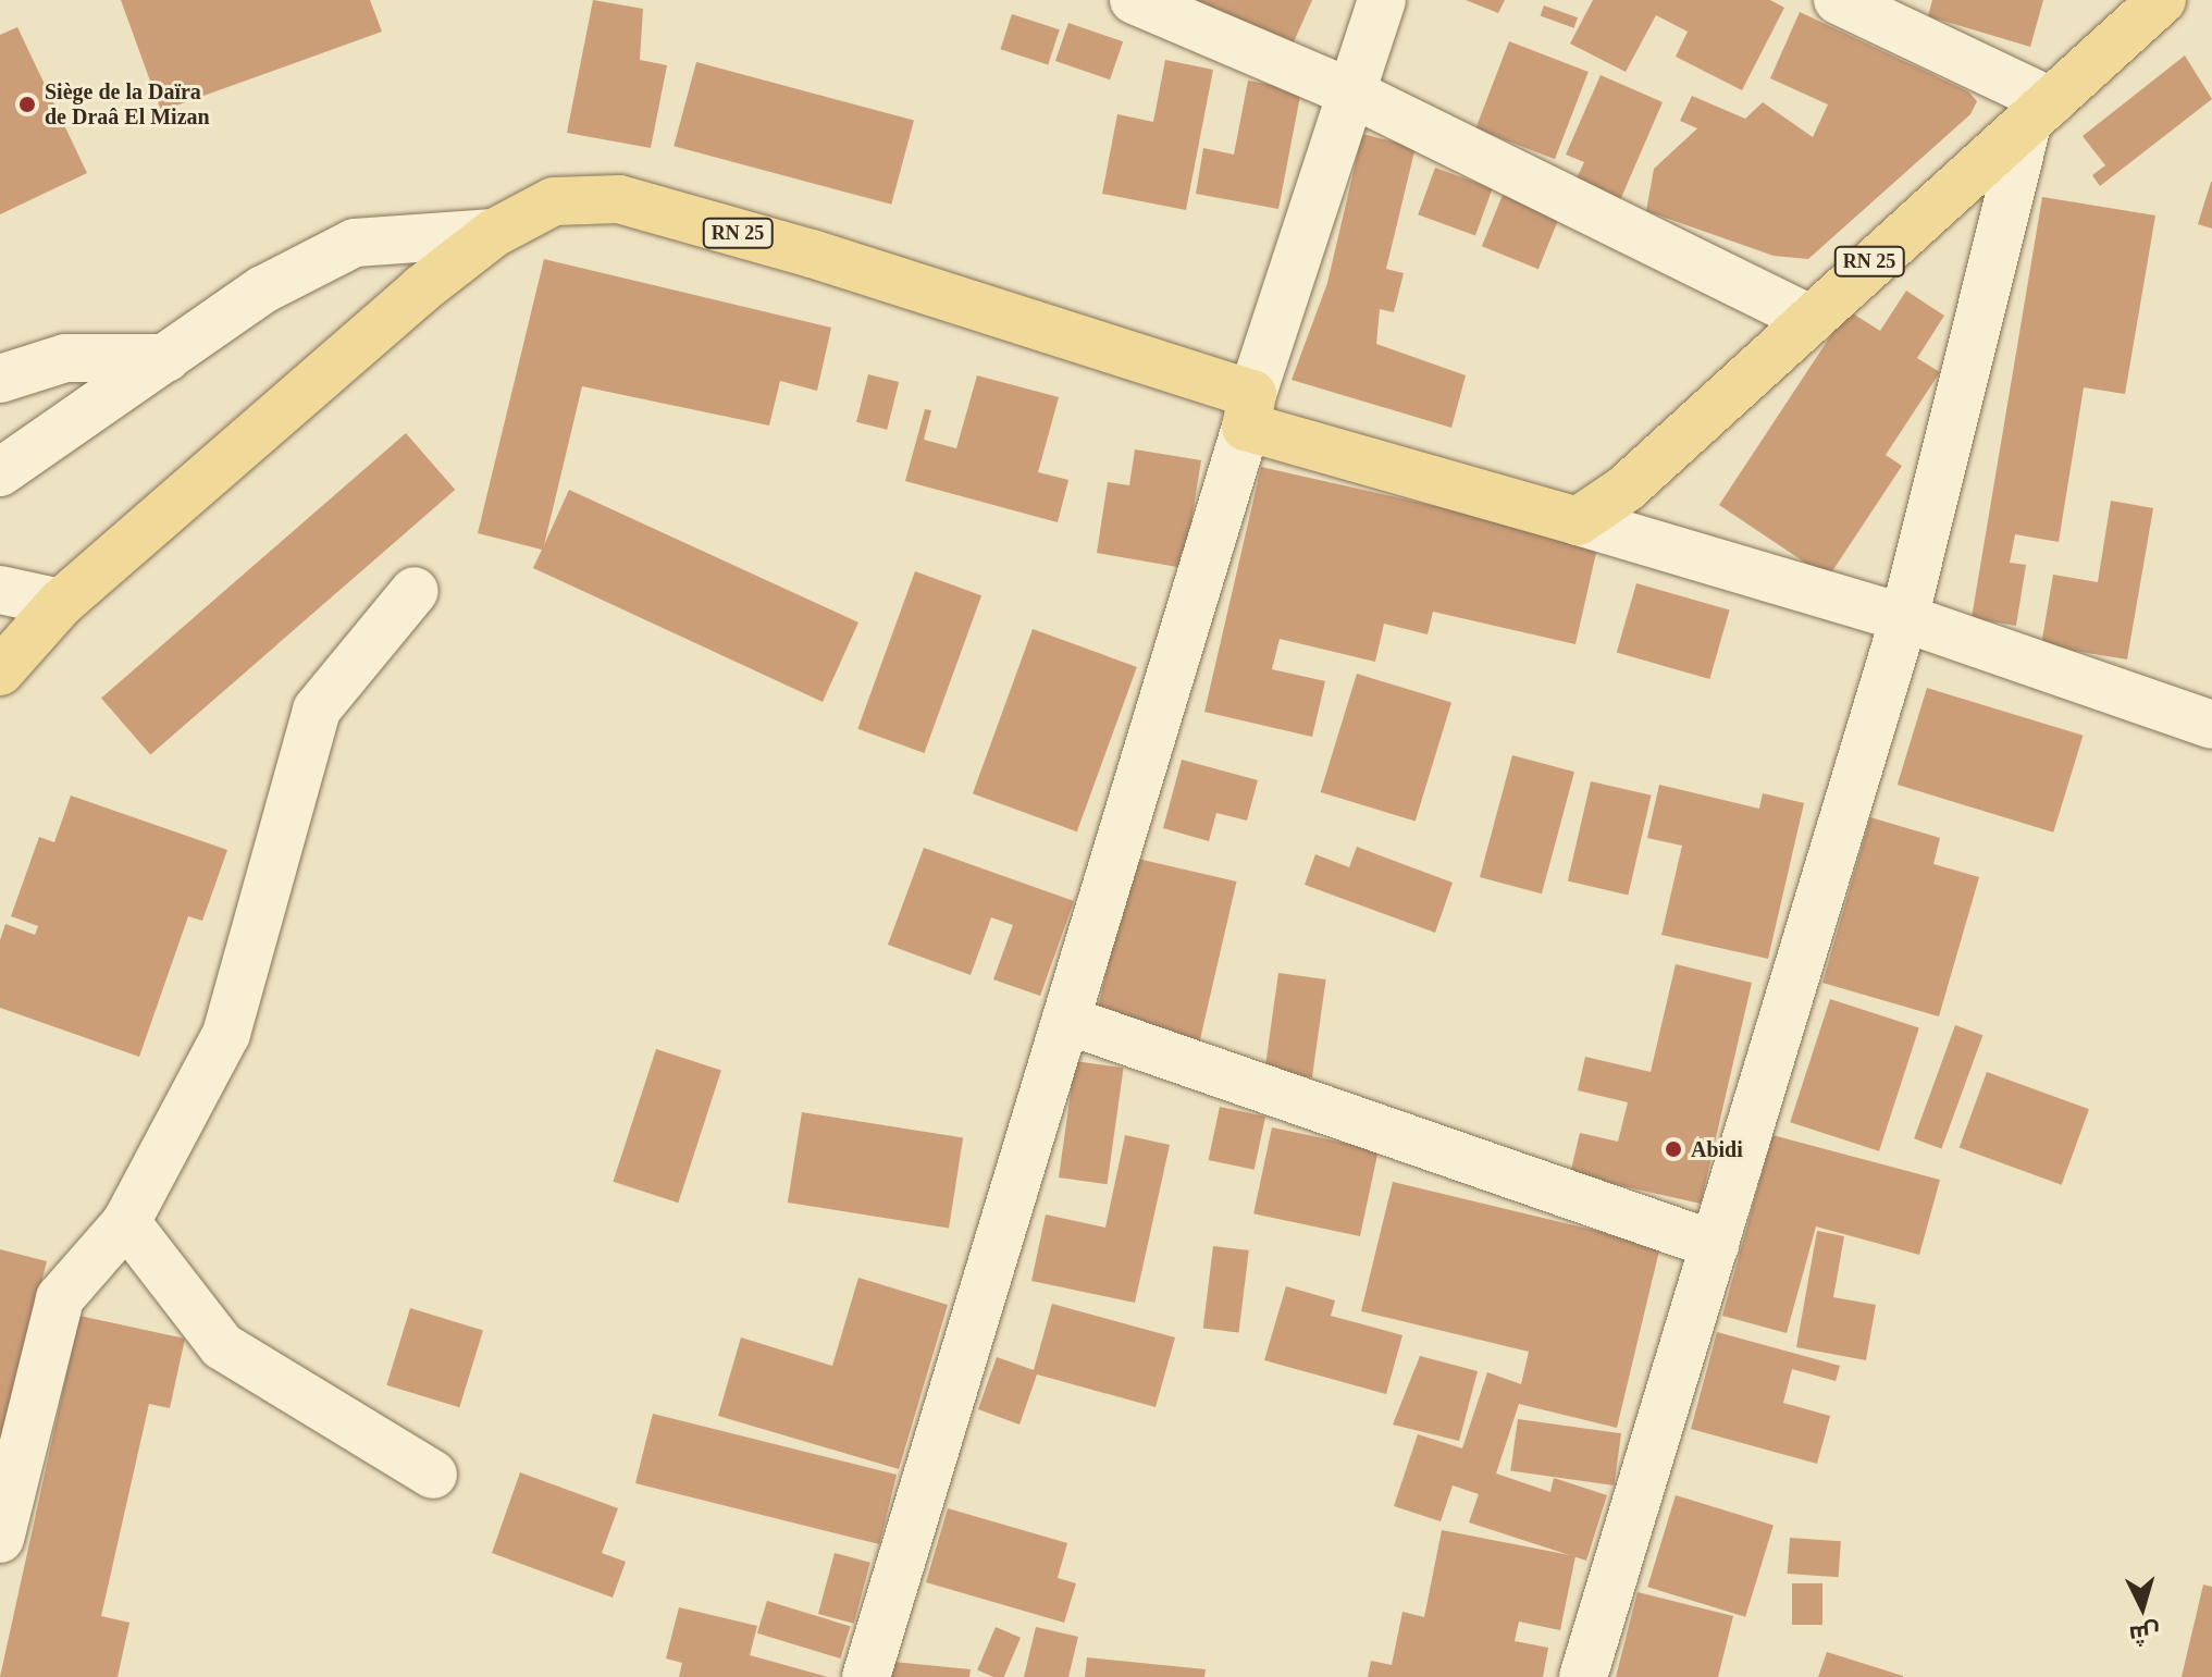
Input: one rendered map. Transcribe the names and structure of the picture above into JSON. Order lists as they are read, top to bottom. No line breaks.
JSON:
{"streets":{"main road":["RN 25"]},"places":["Siège de la Daïra de Draâ El Mizan","Abidi"],"north":"bottom"}
